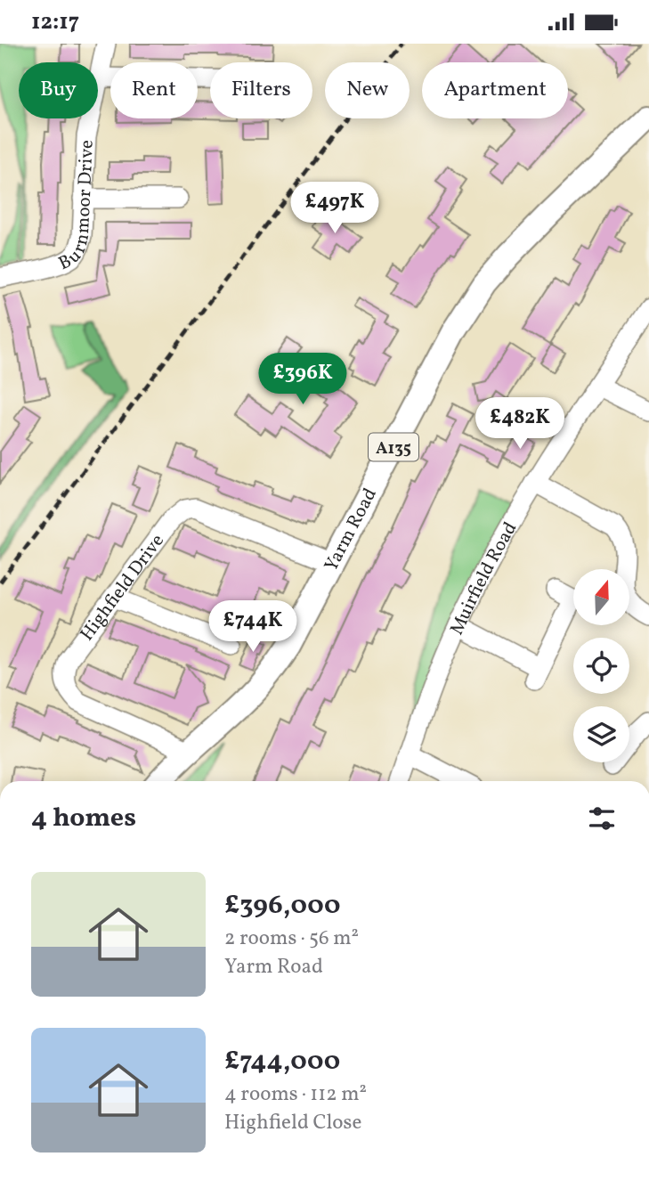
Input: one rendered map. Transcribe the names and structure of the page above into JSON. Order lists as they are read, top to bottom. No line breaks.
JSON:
{"streets":{"main road":["A135","Yarm Road"],"street":["Burnmoor Drive","Muirfield Road","Highfield Drive"]},"crossings":[["Yarm Road","Highfield Drive"]],"north":"top","page":{"status":"12:17","chip":["Buy","Rent","Filters","New","Apartment"],"price":["£497K","£396K","£482K","£744K"],"heading":"4 homes","list":[{"name":"£396,000","note":"2 rooms · 56 m² · Yarm Road"},{"name":"£744,000","note":"4 rooms · 112 m² · Highfield Close"}]}}
